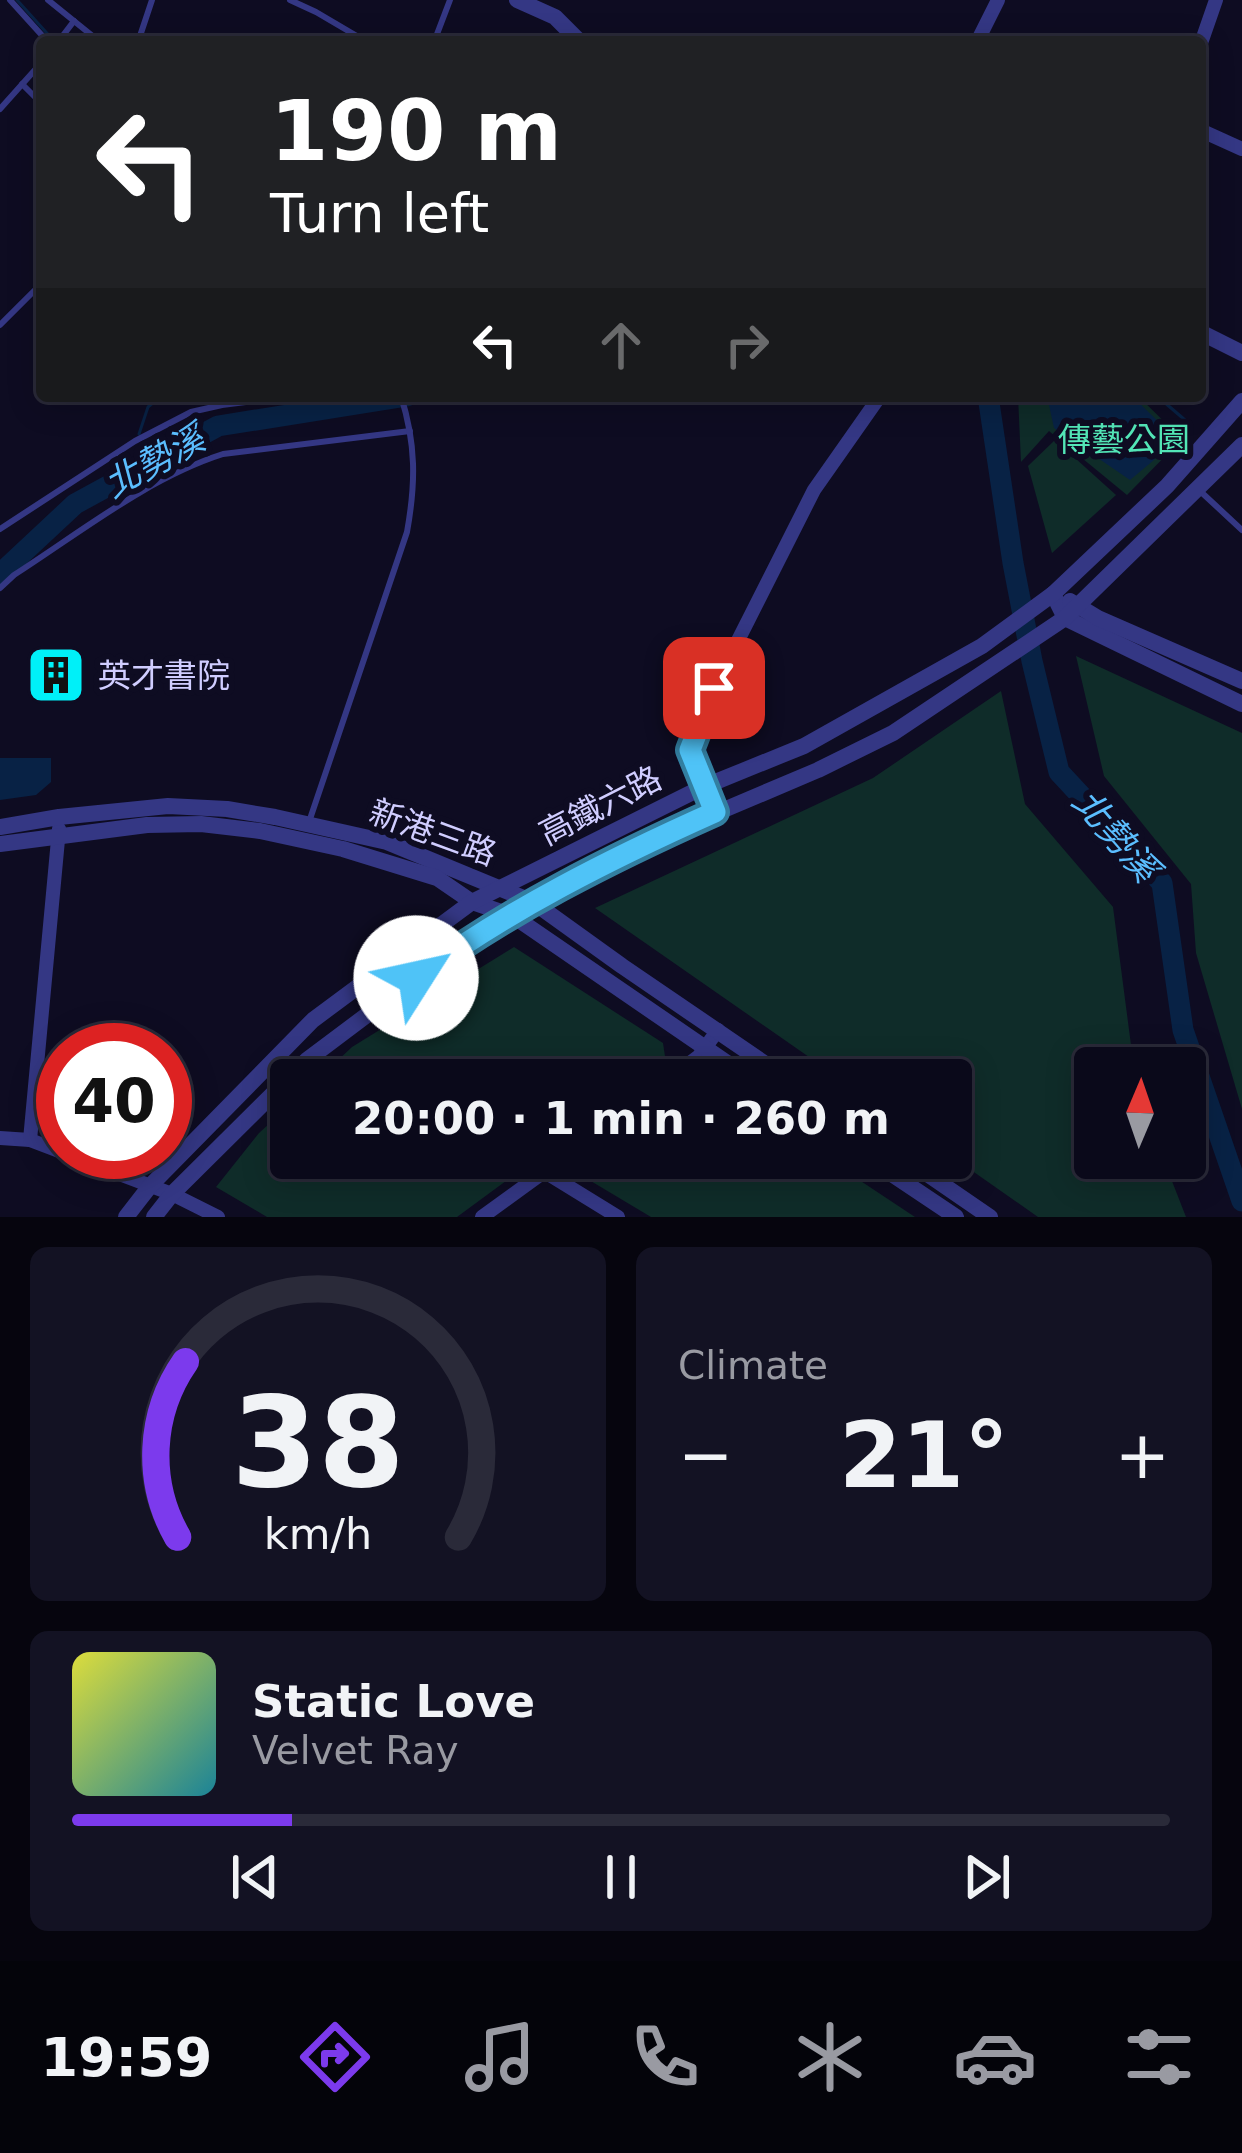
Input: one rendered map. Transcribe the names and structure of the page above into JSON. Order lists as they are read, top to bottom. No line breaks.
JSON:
{"streets":{"street":["高鐵六路","新港三路"]},"crossings":[["高鐵六路","新港三路"]],"water":["北勢溪"],"parks":["傳藝公園"],"places":{"building":["英才書院"]},"north":"top","page":{"turn":["190 m","Turn left"],"limit":"40","trip":"20:00 · 1 min · 260 m","tile":"Climate","heat":["−","21°","+"],"song":["Static Love","Velvet Ray"],"tabs":"19:59","gauge":["38","km/h"]}}
